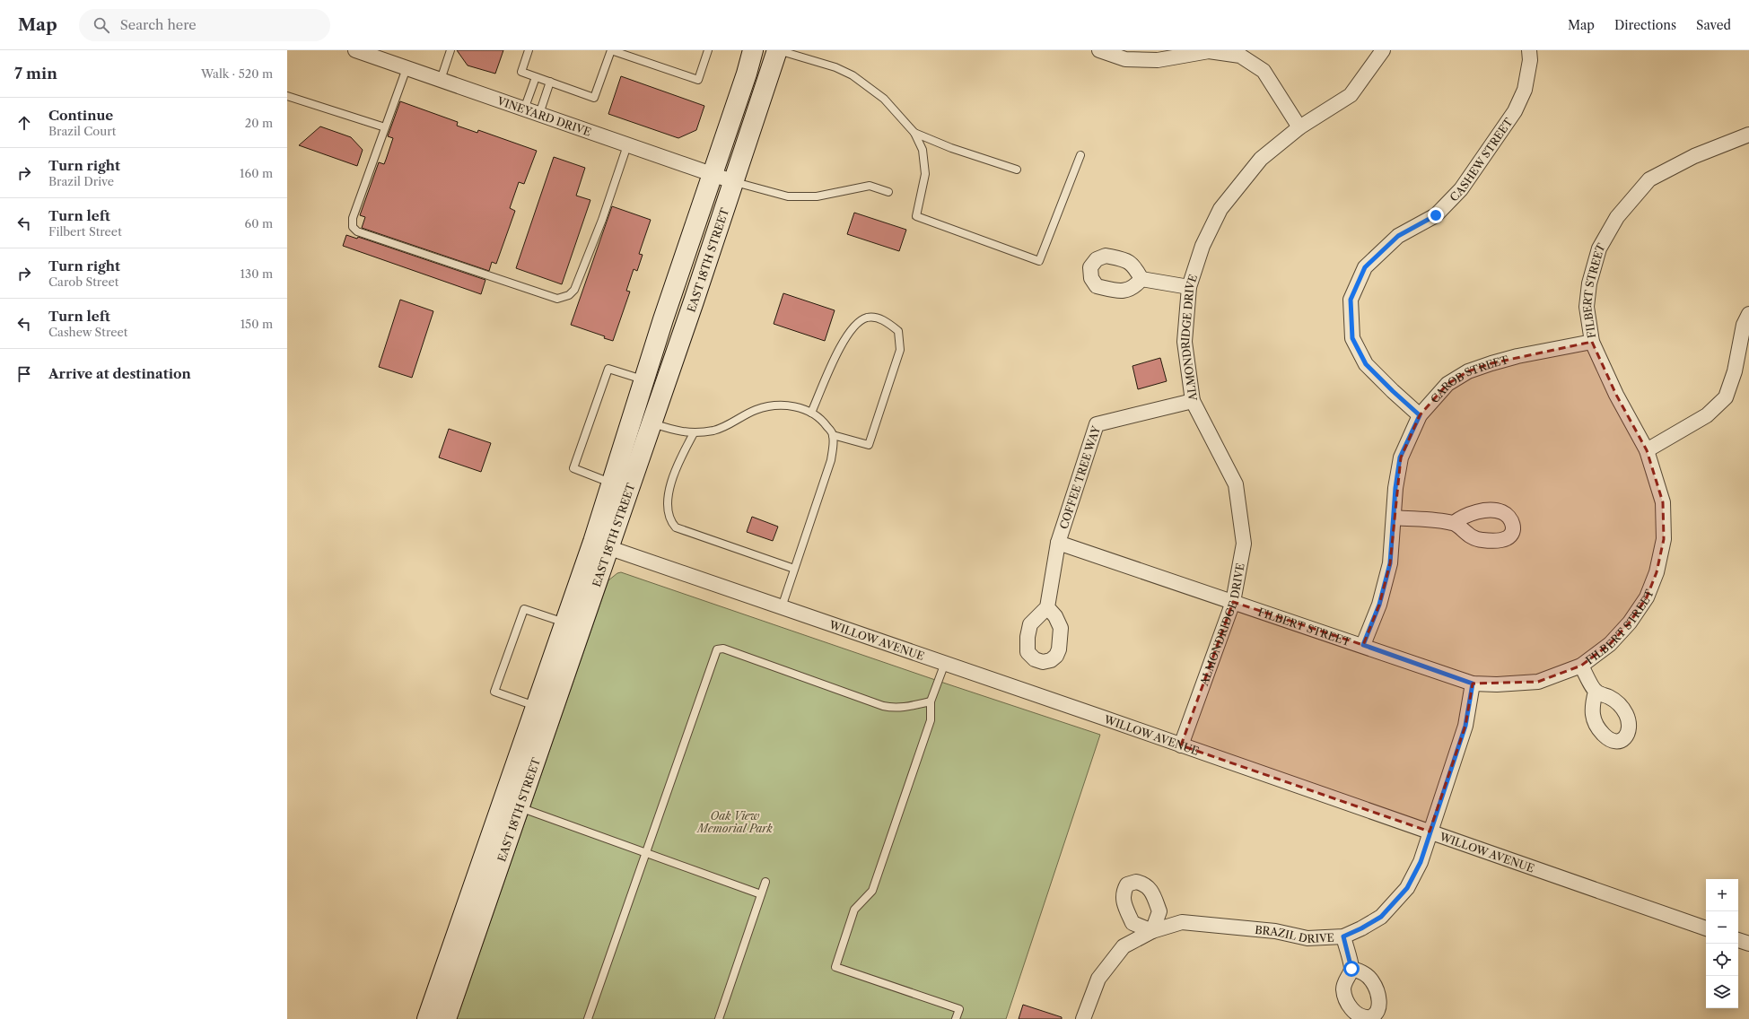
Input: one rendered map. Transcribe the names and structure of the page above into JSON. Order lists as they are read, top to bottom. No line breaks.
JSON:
{"streets":{"main road":["EAST 18TH STREET"],"street":["VINEYARD DRIVE","CASHEW STREET","FILBERT STREET","ALMONDRIDGE DRIVE","CAROB STREET","COFFEE TREE WAY","WILLOW AVENUE","BRAZIL DRIVE"]},"crossings":[["VINEYARD DRIVE","EAST 18TH STREET"],["CASHEW STREET","CAROB STREET"],["EAST 18TH STREET","WILLOW AVENUE"],["FILBERT STREET","ALMONDRIDGE DRIVE"],["FILBERT STREET","CAROB STREET"],["FILBERT STREET","COFFEE TREE WAY"],["FILBERT STREET","BRAZIL DRIVE"],["ALMONDRIDGE DRIVE","COFFEE TREE WAY"],["ALMONDRIDGE DRIVE","WILLOW AVENUE"],["WILLOW AVENUE","BRAZIL DRIVE"]],"parks":["Oak View Memorial Park"],"page":{"header":"Map","search":"Search here","nav":["Map","Directions","Saved"],"heading":["7 min","Walk · 520 m"],"list":[["Continue","Brazil Court","20 m"],["Turn right","Brazil Drive","160 m"],["Turn left","Filbert Street","60 m"],["Turn right","Carob Street","130 m"],["Turn left","Cashew Street","150 m"],"Arrive at destination"],"map_buttons":["+","−"]}}
